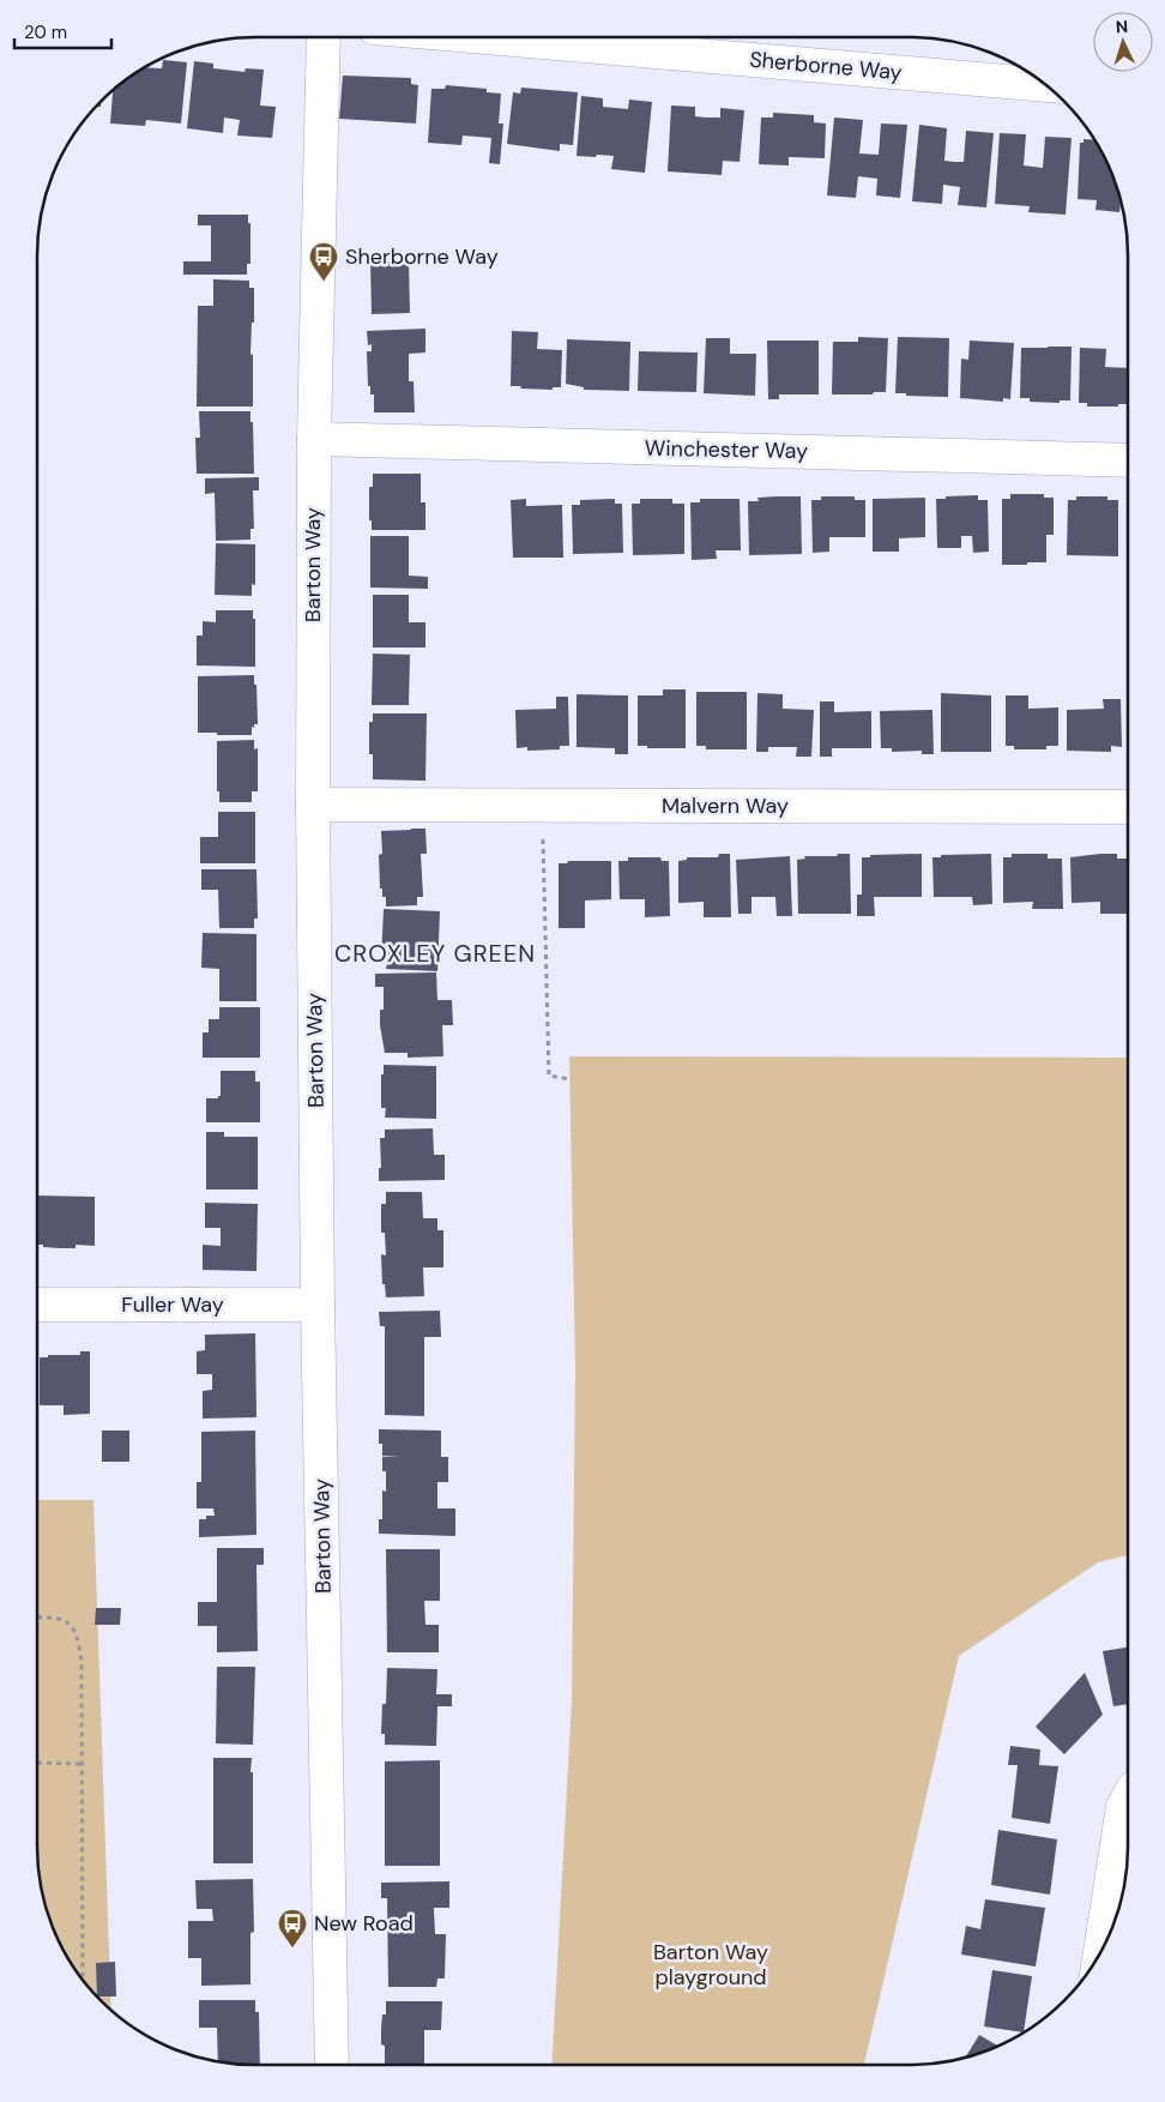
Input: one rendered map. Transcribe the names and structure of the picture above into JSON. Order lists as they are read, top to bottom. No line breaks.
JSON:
{"streets":{"street":["Sherborne Way","Winchester Way","Barton Way","Malvern Way","Fuller Way"]},"crossings":[["Winchester Way","Barton Way"],["Barton Way","Malvern Way"],["Barton Way","Fuller Way"]],"districts":["CROXLEY GREEN"],"parks":["Barton Way playground"],"places":{"bus stop":["Sherborne Way","New Road"]},"scale_bar":"20 m","north":"top"}
